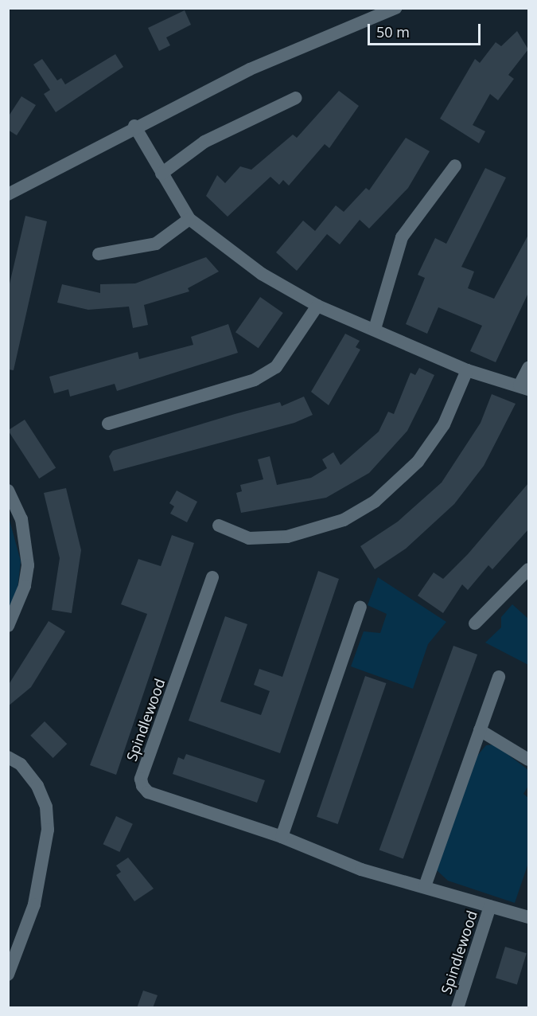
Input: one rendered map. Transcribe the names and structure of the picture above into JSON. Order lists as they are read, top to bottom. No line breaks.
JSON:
{"streets":{"street":["Spindlewood"]},"scale_bar":"50 m"}
